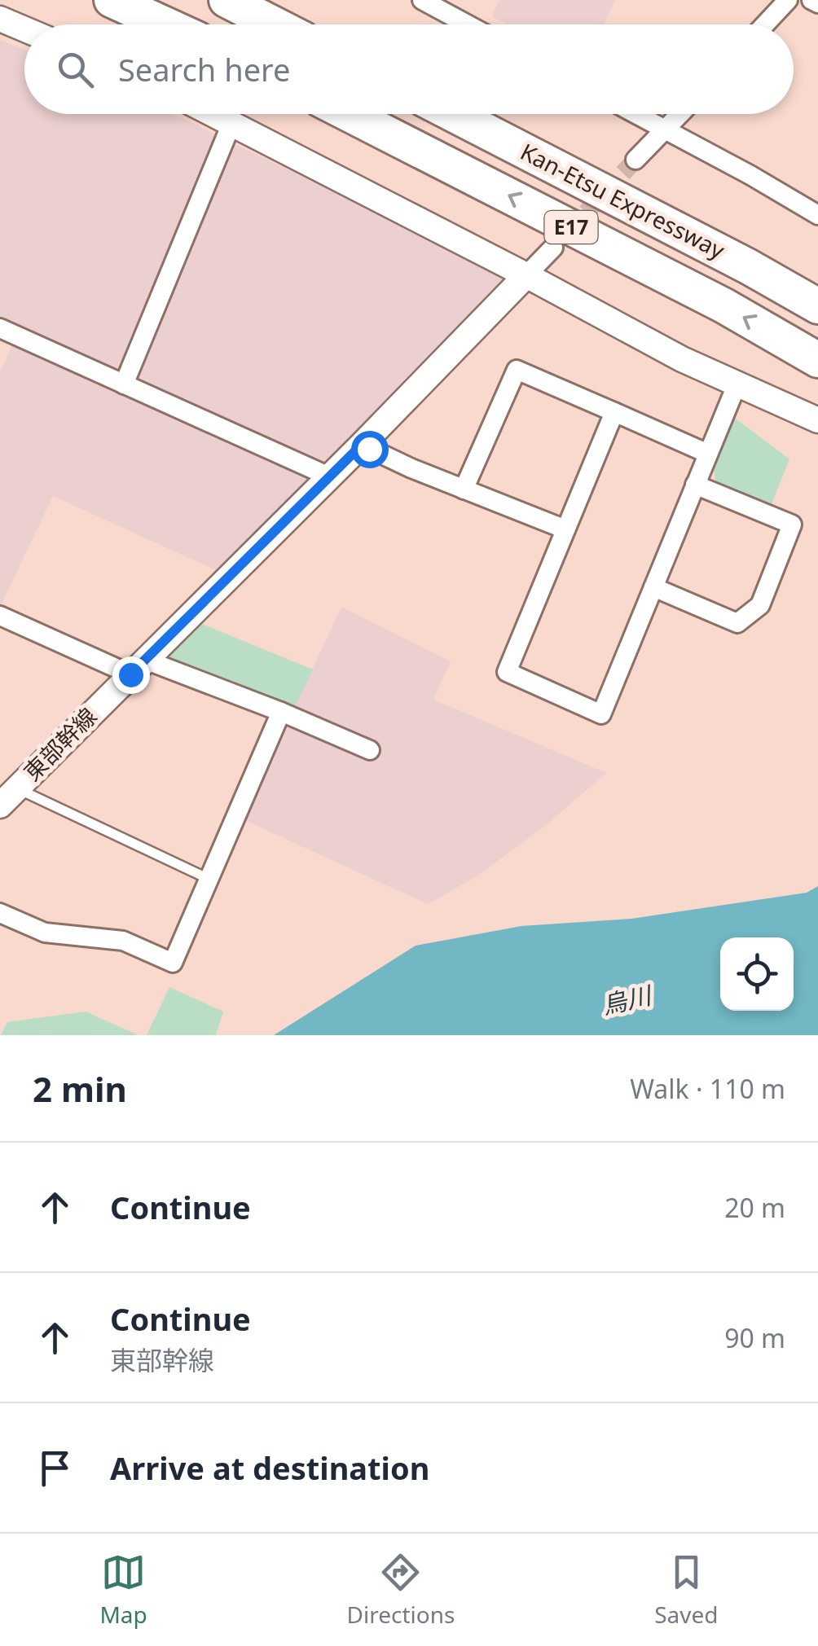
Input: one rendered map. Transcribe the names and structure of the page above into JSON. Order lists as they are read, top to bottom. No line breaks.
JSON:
{"streets":{"highway":["Kan-Etsu Expressway","E17"],"street":["東部幹線"]},"water":["烏川"],"page":{"search":"Search here","heading":["2 min","Walk · 110 m"],"list":[["Continue","20 m"],["Continue","東部幹線","90 m"],"Arrive at destination"],"nav":["Map","Directions","Saved"]}}
